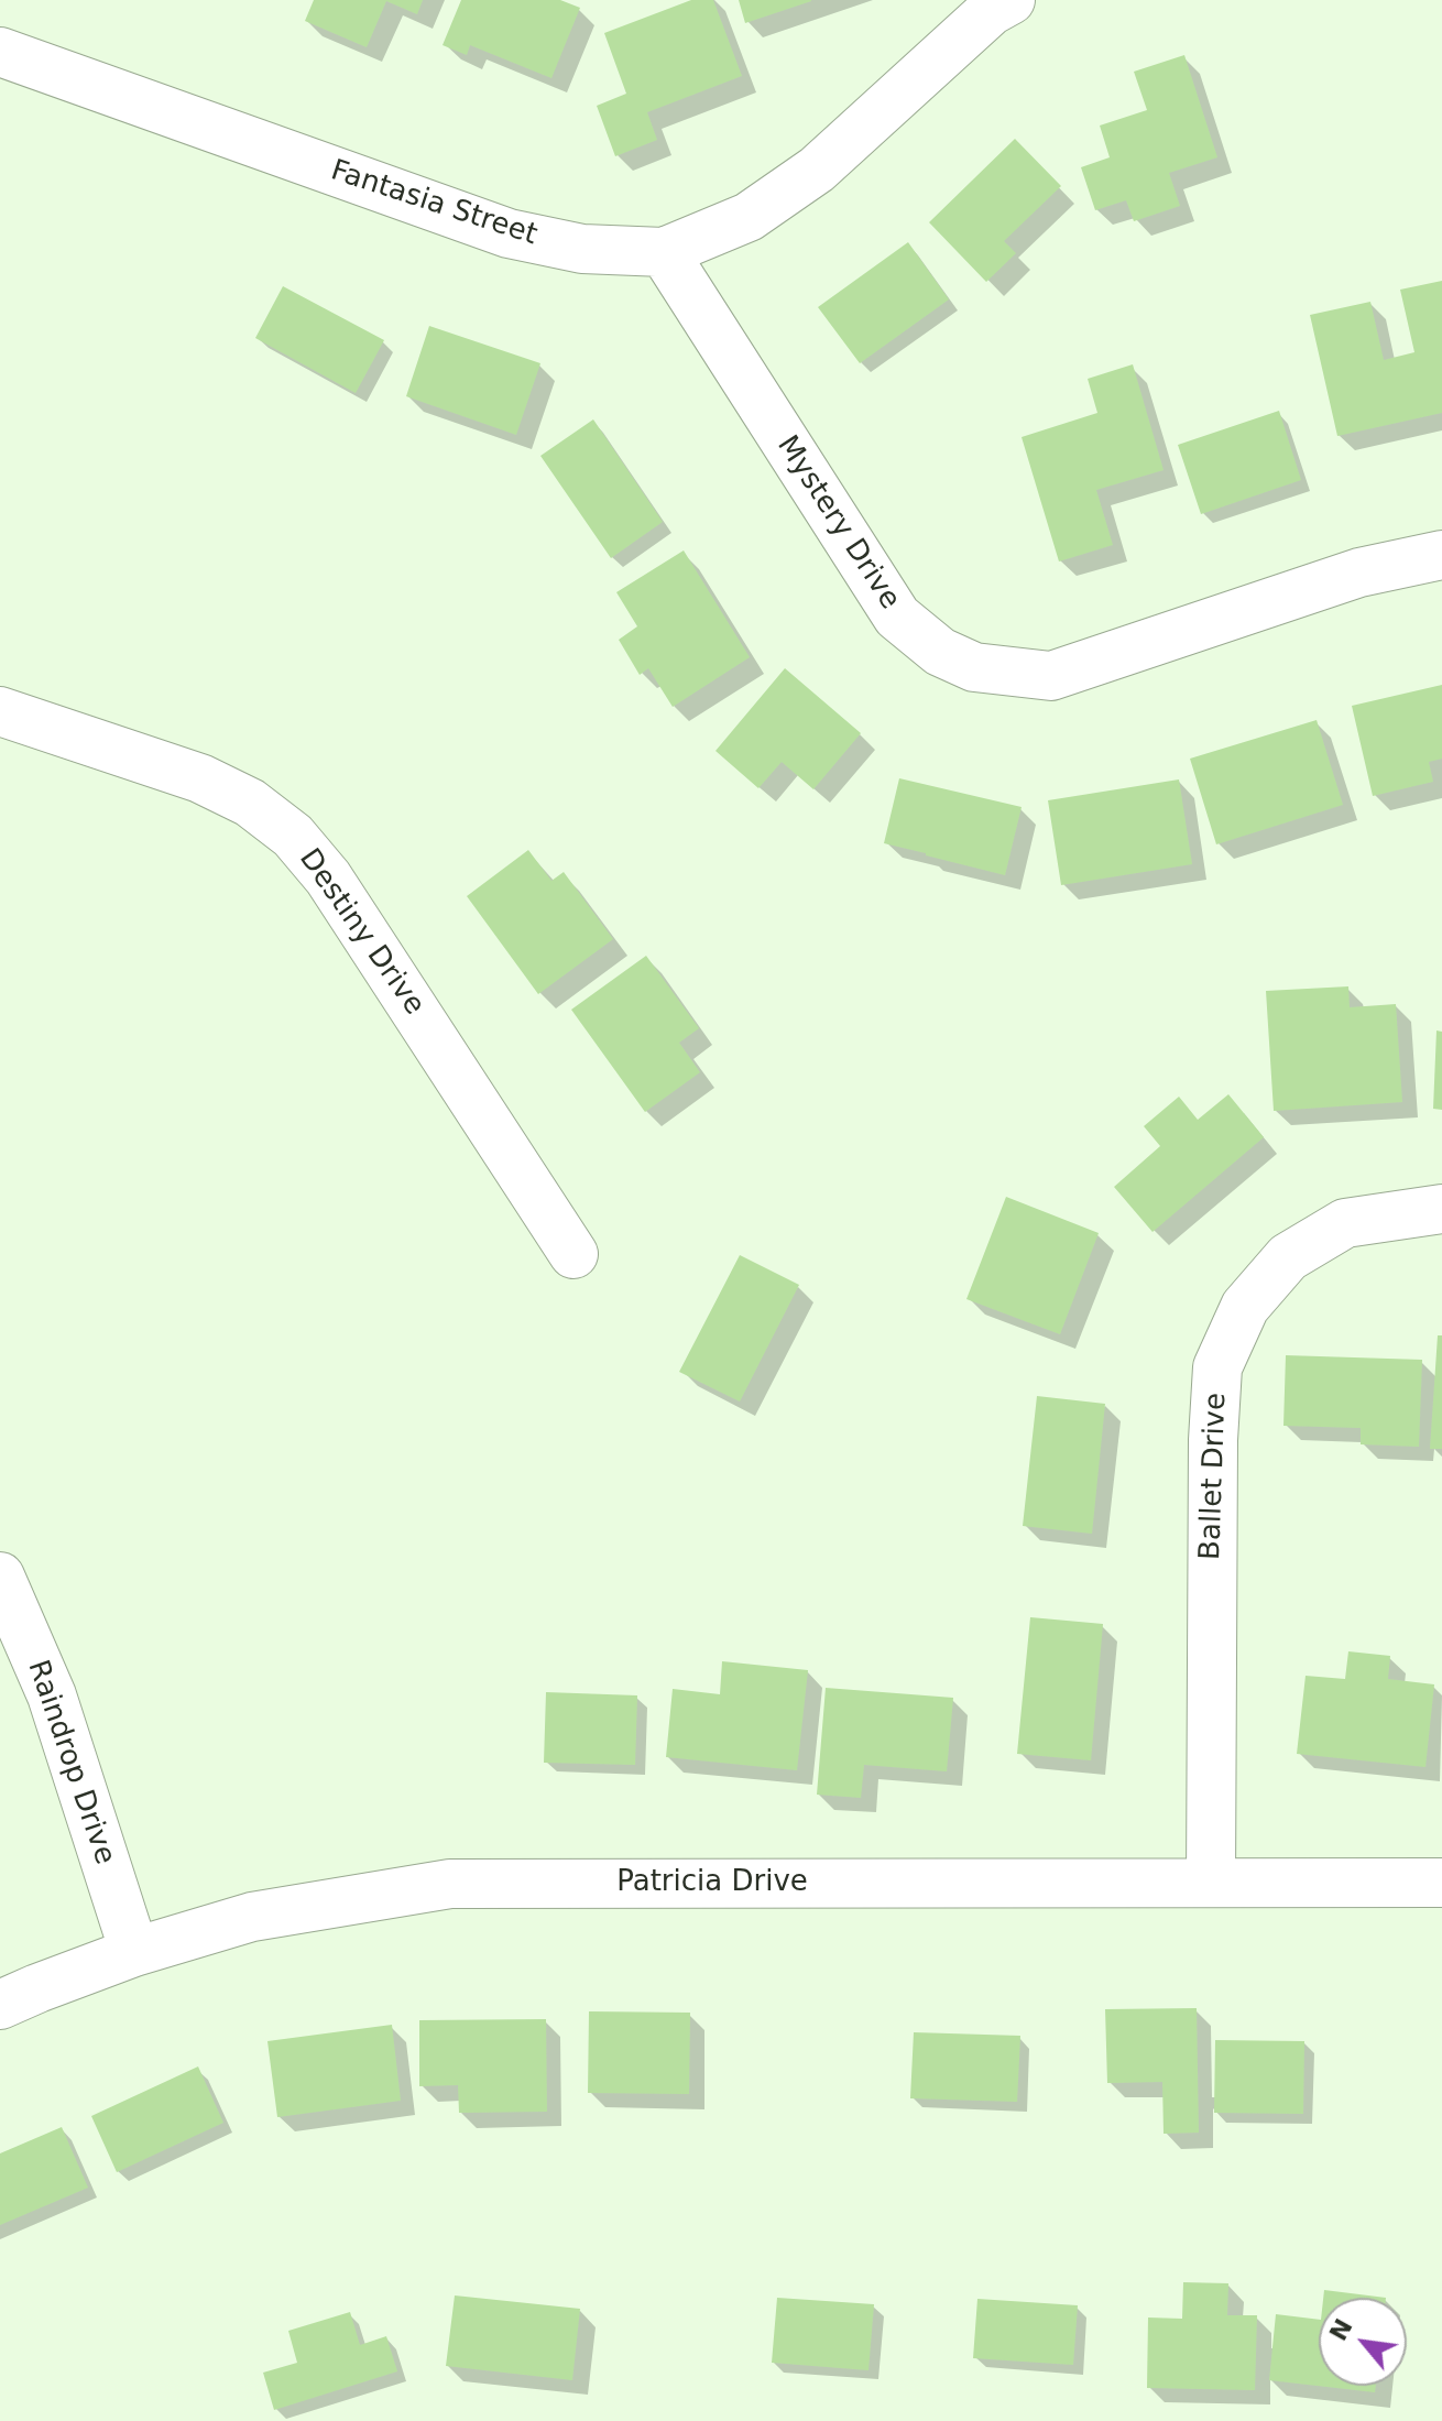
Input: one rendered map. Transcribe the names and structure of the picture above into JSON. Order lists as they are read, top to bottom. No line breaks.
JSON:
{"streets":{"street":["Fantasia Street","Mystery Drive","Destiny Drive","Ballet Drive","Raindrop Drive","Patricia Drive"]},"crossings":[["Fantasia Street","Mystery Drive"],["Ballet Drive","Patricia Drive"],["Raindrop Drive","Patricia Drive"]],"north":"top left"}
